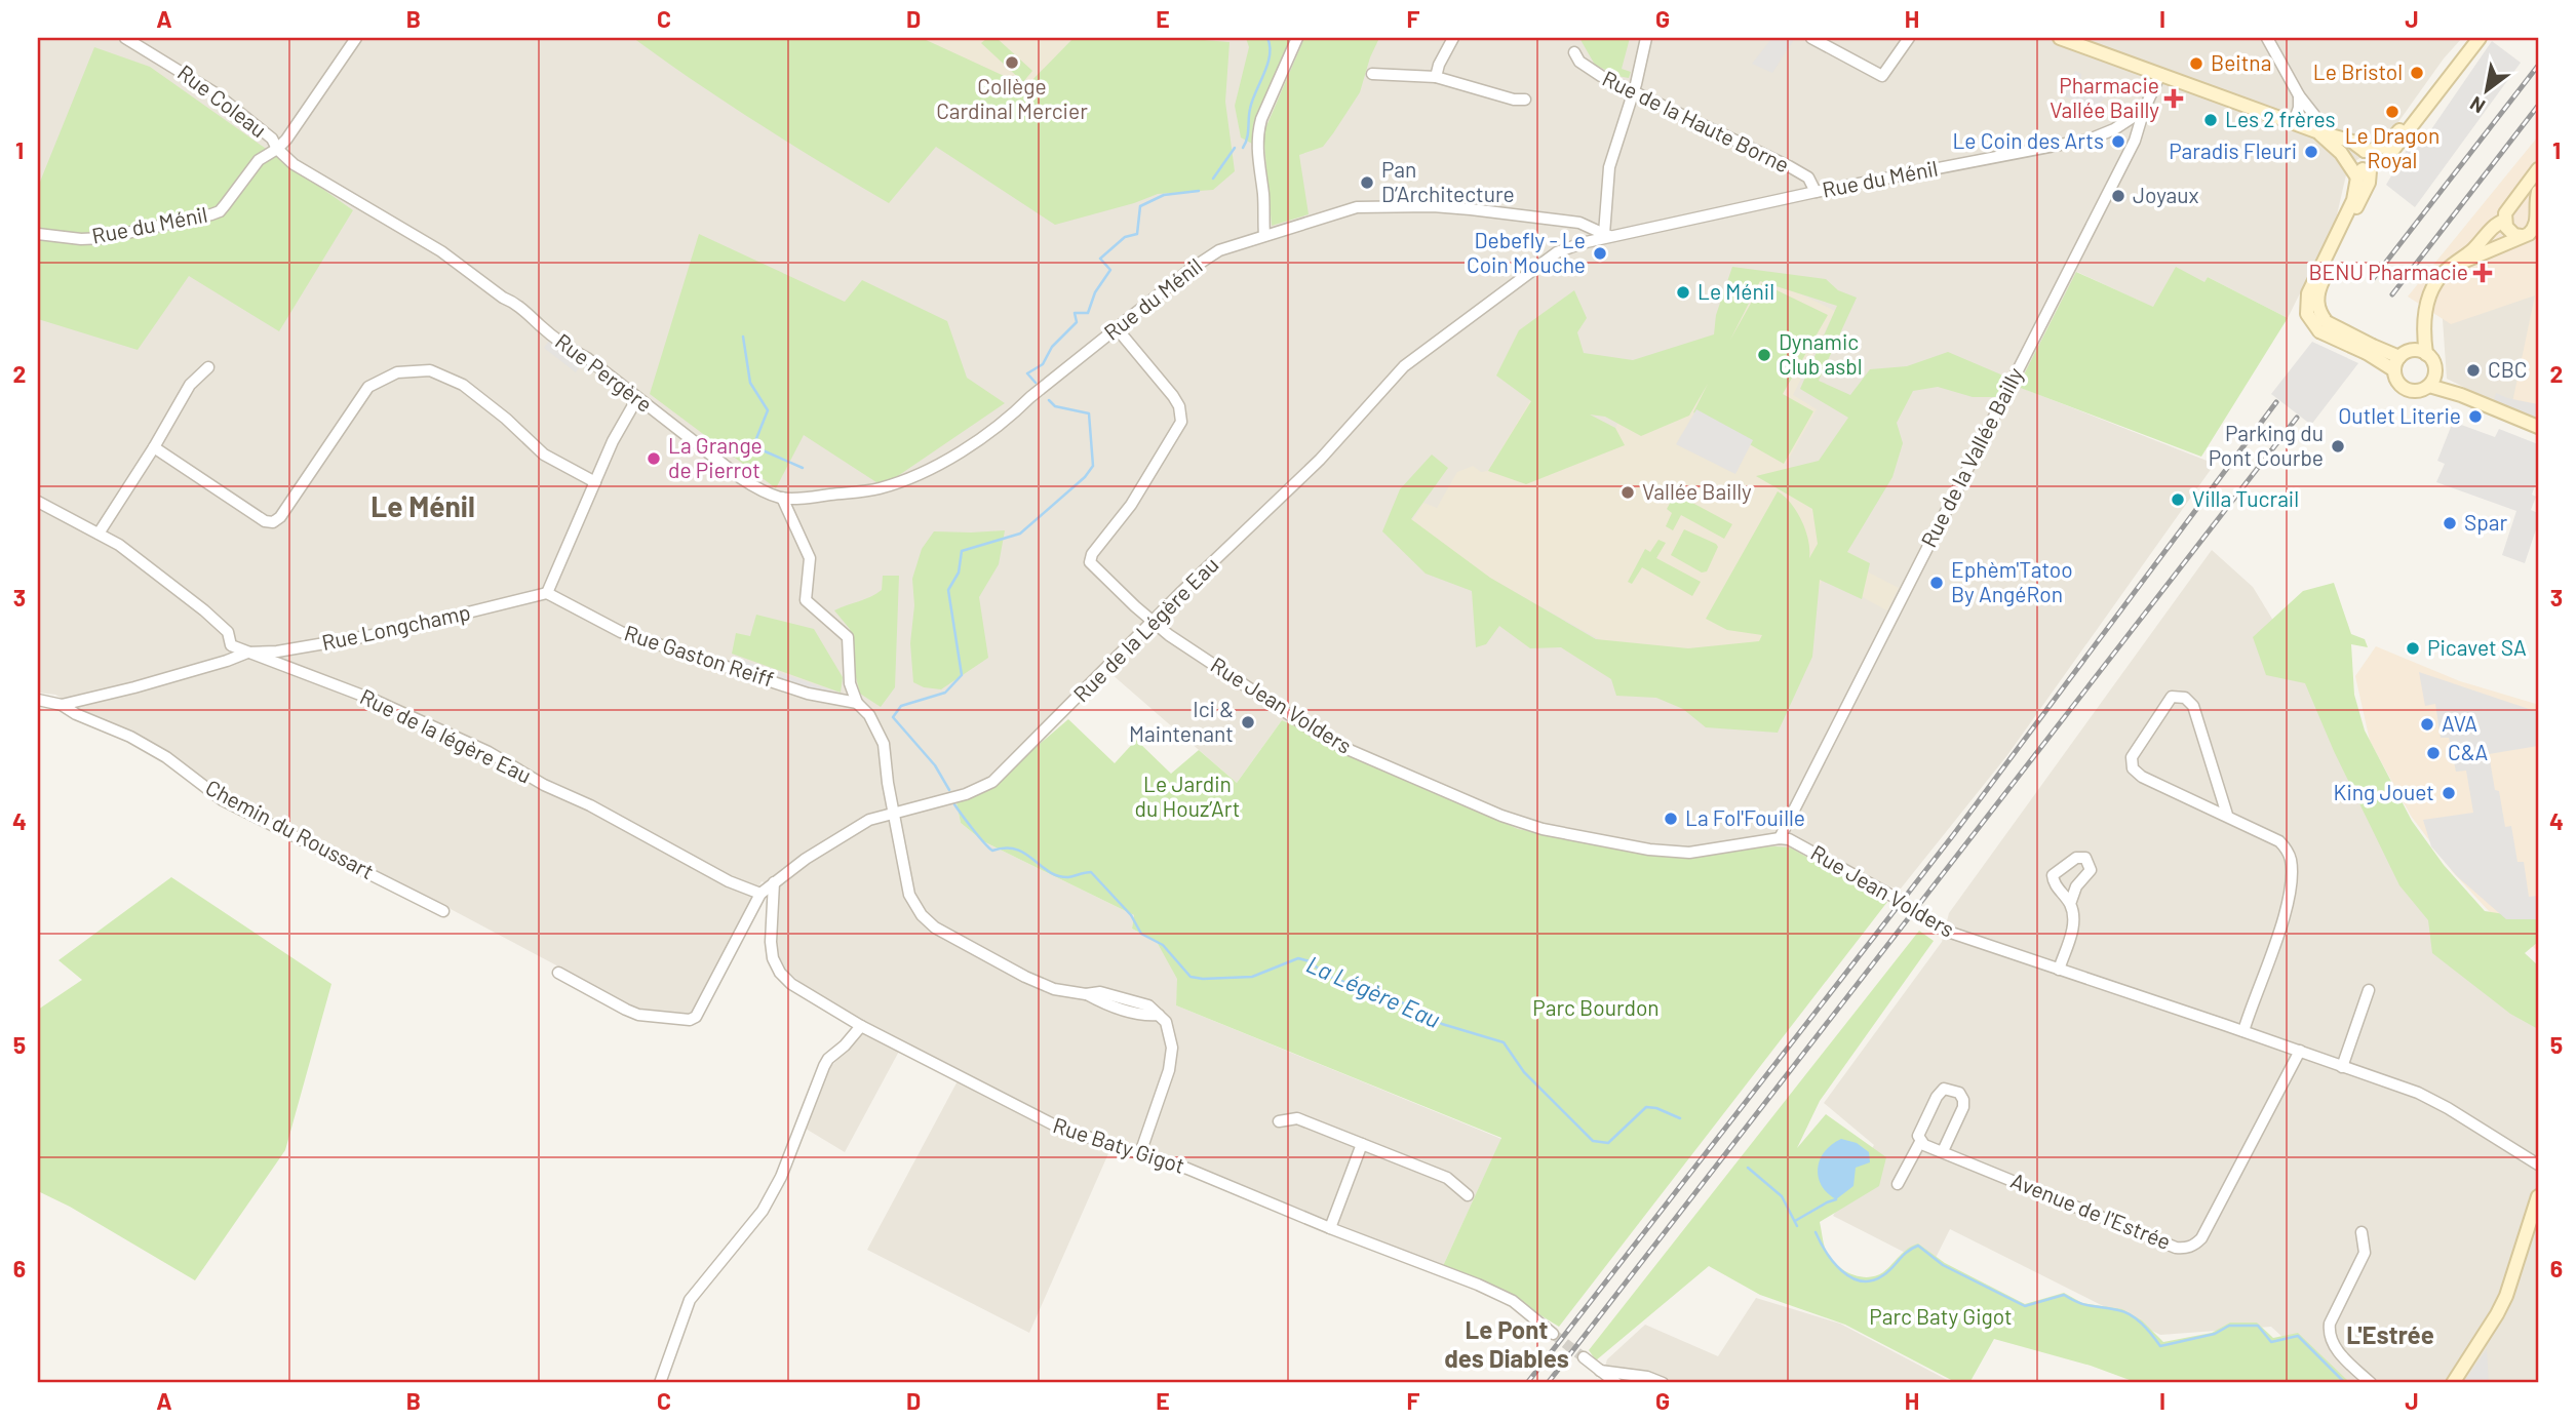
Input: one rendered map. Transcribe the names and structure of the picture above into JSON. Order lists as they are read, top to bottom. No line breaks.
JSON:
{"streets":{"street":["Rue Coleau","Rue de la Haute Borne","Rue du Ménil","Rue Pergère","Rue de la Vallée Bailly","Rue Longchamp","Rue de la Légère Eau","Rue Gaston Reiff","Rue Jean Volders","Rue de la légère Eau","Chemin du Roussart","Rue Baty Gigot","Avenue de l'Estrée"]},"crossings":[["Rue Coleau","Rue du Ménil"],["Rue Coleau","Rue Pergère"],["Rue de la Haute Borne","Rue du Ménil"],["Rue du Ménil","Rue Pergère"],["Rue du Ménil","Rue de la Vallée Bailly"],["Rue du Ménil","Rue de la Légère Eau"],["Rue du Ménil","Rue Jean Volders"],["Rue de la Vallée Bailly","Rue Jean Volders"],["Rue Longchamp","Rue Gaston Reiff"],["Rue Longchamp","Rue de la légère Eau"],["Rue Longchamp","Chemin du Roussart"],["Rue de la Légère Eau","Rue Jean Volders"],["Rue de la Légère Eau","Rue de la légère Eau"],["Rue de la Légère Eau","Rue Baty Gigot"],["Rue Jean Volders","Avenue de l'Estrée"]],"districts":["Le Ménil","Le Pont des Diables","L'Estrée"],"water":["La Légère Eau"],"parks":["Le Jardin du Houz’Art","Parc Bourdon","Parc Baty Gigot"],"places":{"other":["Collège Cardinal Mercier","Beitna","Le Bristol","Le Dragon Royal","Les 2 frères","Le Coin des Arts","Paradis Fleuri","Pan D’Architecture","Joyaux","Debefly - Le Coin Mouche","Le Ménil","Dynamic Club asbl","CBC","Outlet Literie","Parking du Pont Courbe","La Grange de Pierrot","Vallée Bailly","Villa Tucrail","Spar","Ephèm'Tatoo By AngéRon","Picavet SA","Ici & Maintenant","AVA","C&A","King Jouet","La Fol'Fouille"],"health":["Pharmacie Vallée Bailly","BENU Pharmacie"]},"north":"bottom left","grid":{"columns":["A","B","C","D","E","F","G","H","I","J"],"rows":["1","2","3","4","5","6"]}}
